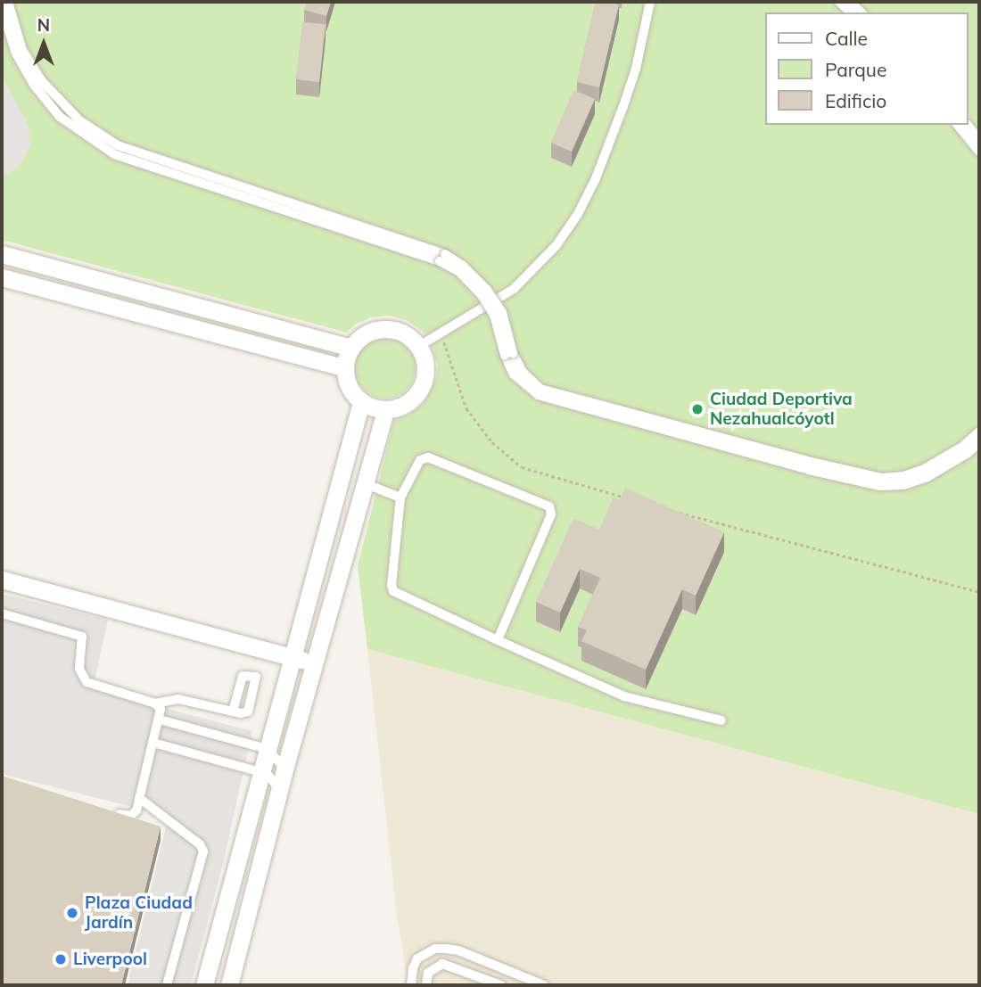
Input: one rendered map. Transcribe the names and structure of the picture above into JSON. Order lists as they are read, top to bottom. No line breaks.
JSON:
{"places":["Ciudad Deportiva Nezahualcóyotl","Plaza Ciudad Jardín","Liverpool"],"legend":["Calle","Parque","Edificio"],"north":"top"}
